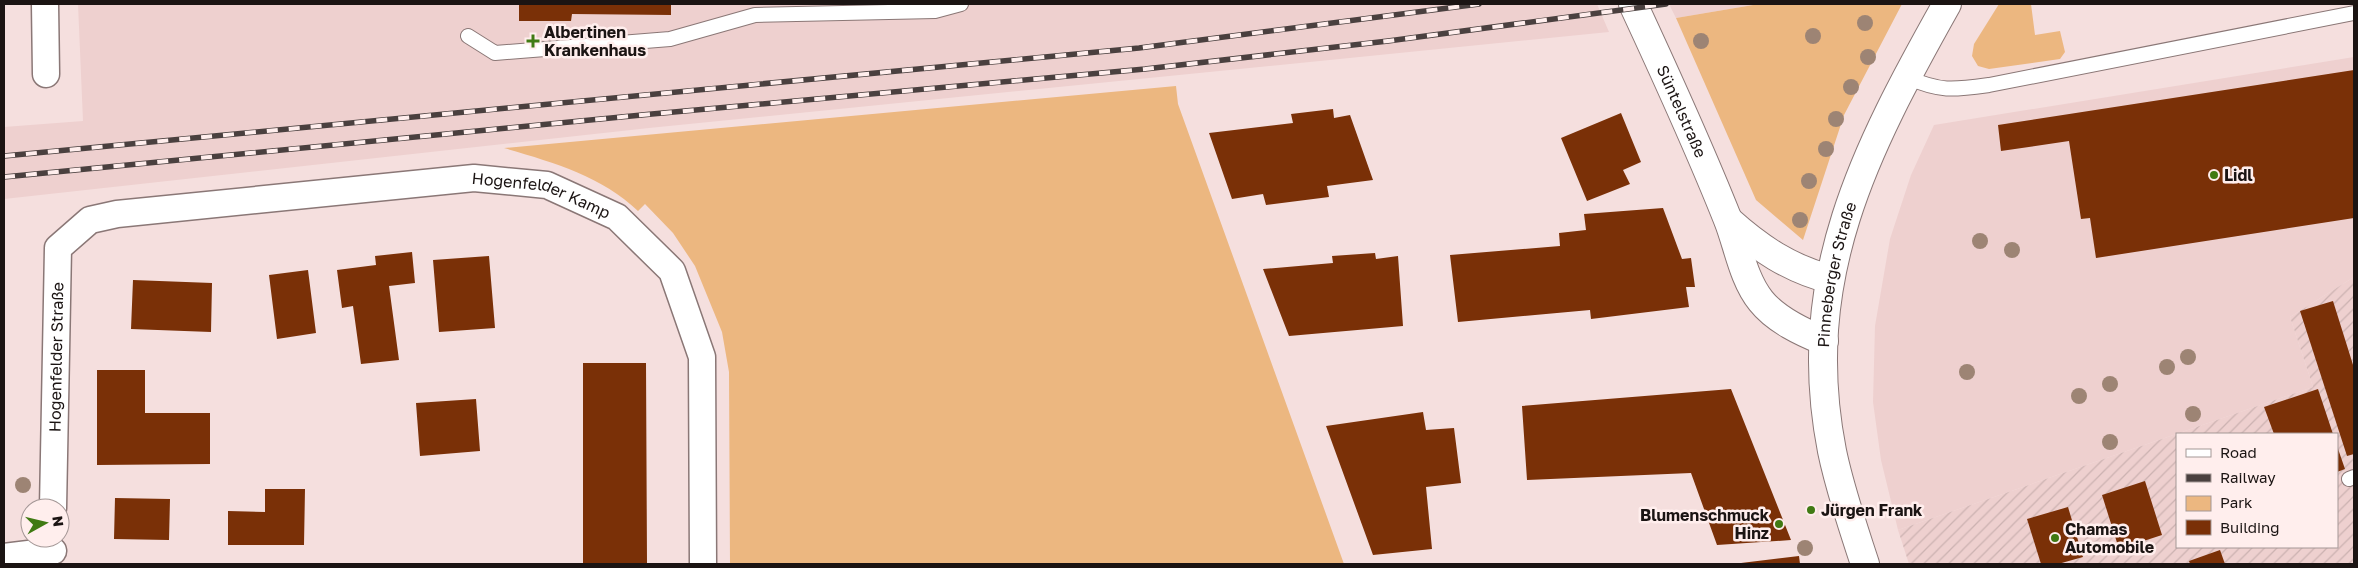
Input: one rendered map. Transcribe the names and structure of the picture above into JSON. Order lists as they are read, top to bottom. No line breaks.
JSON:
{"streets":{"main road":["Süntelstraße","Pinneberger Straße"],"street":["Hogenfelder Kamp","Hogenfelder Straße"]},"crossings":[["Süntelstraße","Pinneberger Straße"],["Hogenfelder Kamp","Hogenfelder Straße"]],"places":{"health":["Albertinen Krankenhaus"],"other":["Lidl","Jürgen Frank","Blumenschmuck Hinz","Chamas Automobile"]},"legend":["Road","Railway","Park","Building"],"north":"right"}
